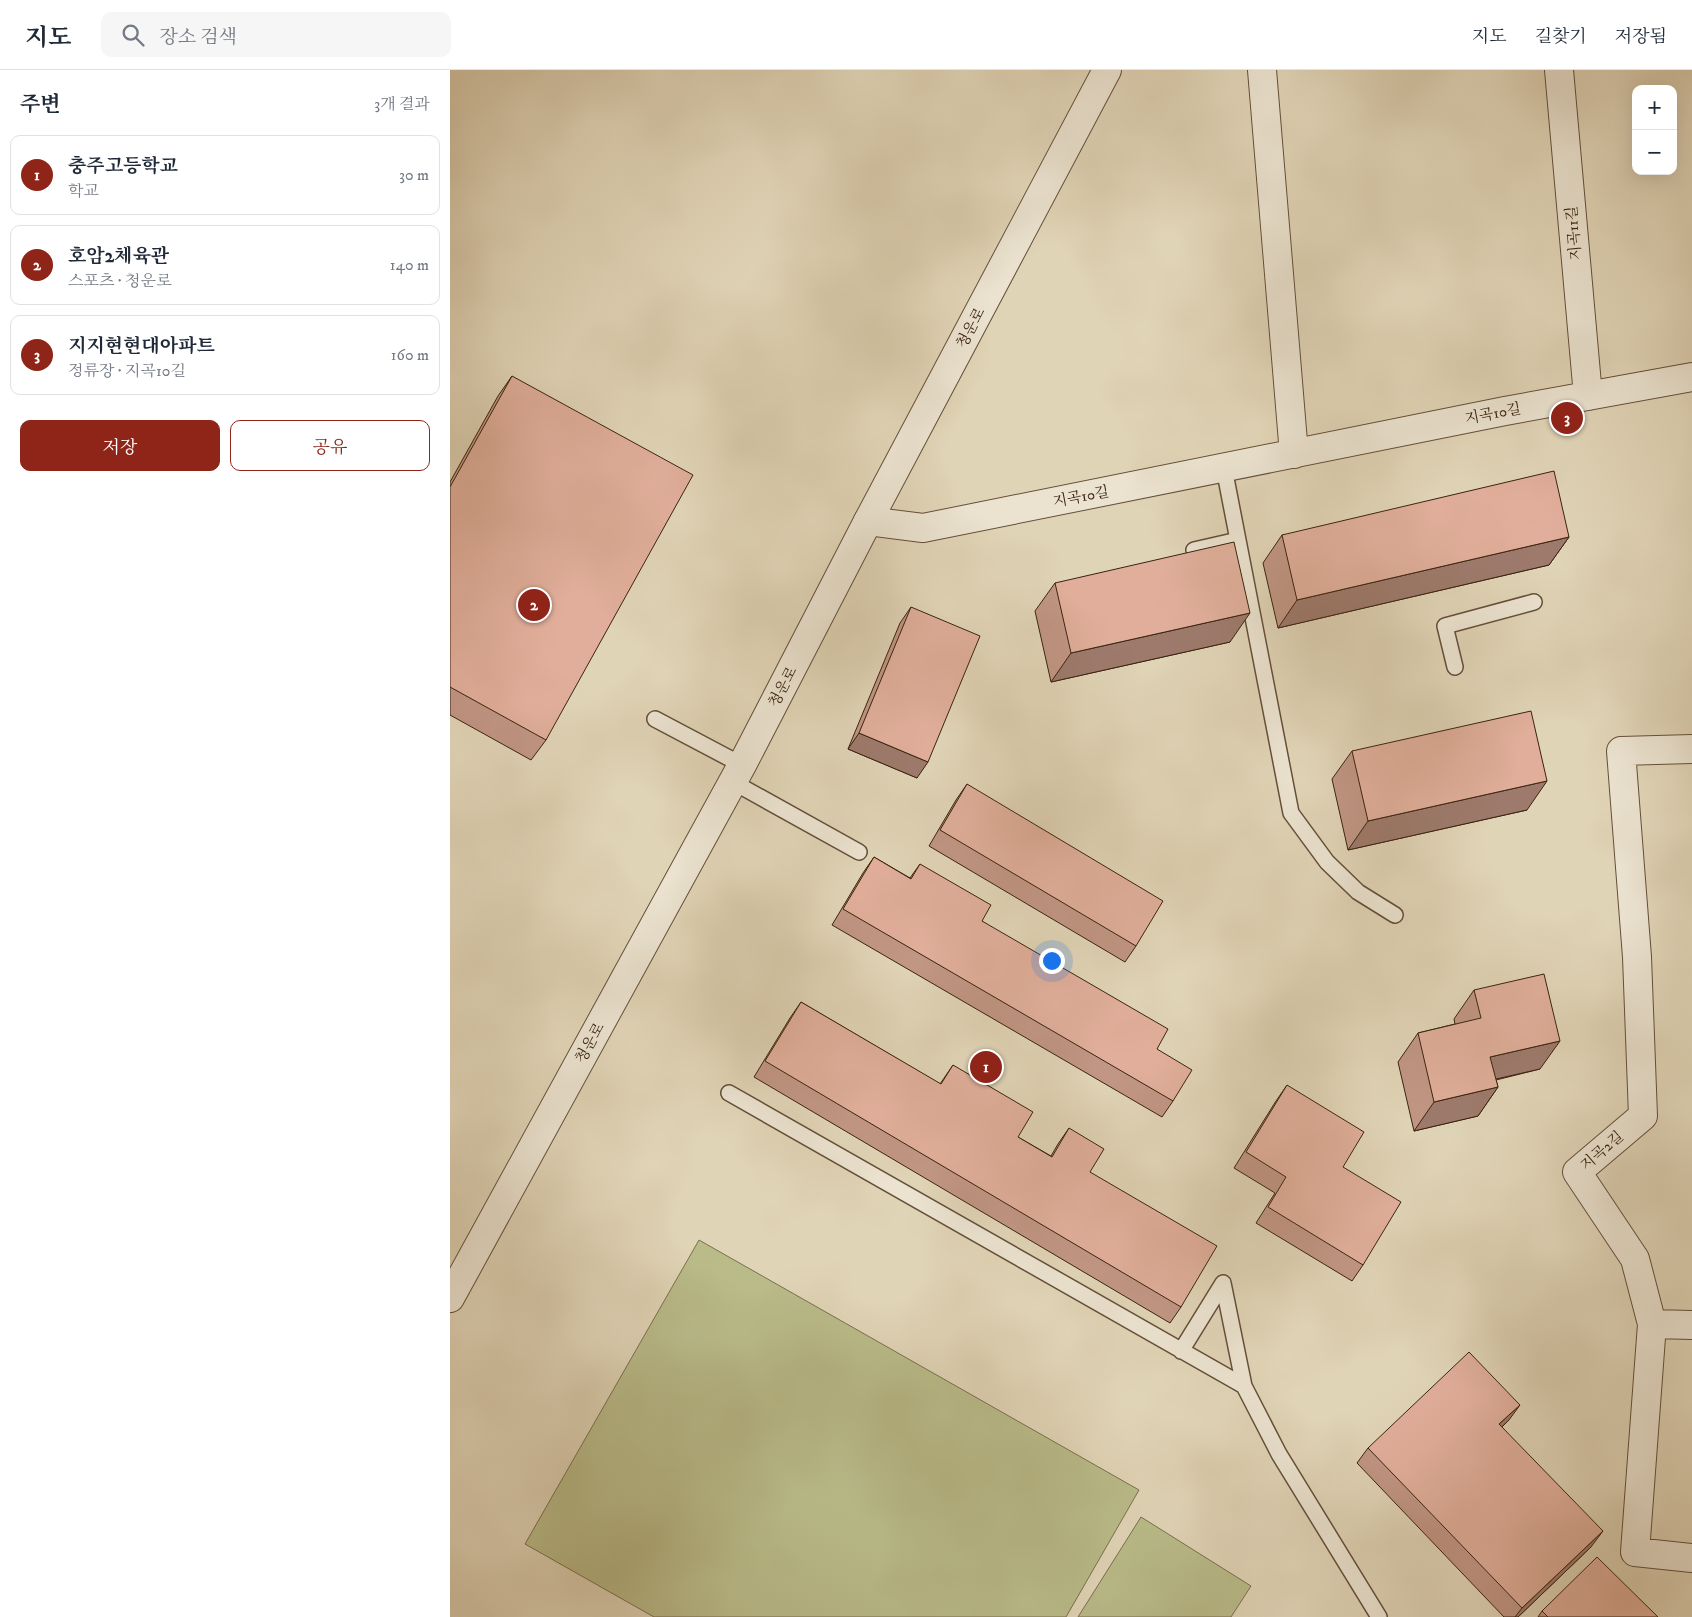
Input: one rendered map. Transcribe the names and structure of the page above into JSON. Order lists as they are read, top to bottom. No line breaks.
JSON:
{"streets":{"street":["지곡11길","청운로","지곡10길","지곡2길"]},"crossings":[["지곡11길","지곡10길"],["청운로","지곡10길"]],"page":{"header":"지도","search":"장소 검색","nav":["지도","길찾기","저장됨"],"heading":["주변","3개 결과"],"map_buttons":["+","−"],"list":[{"mark":"1","name":"충주고등학교","note":"학교","value":"30 m"},{"mark":"2","name":"호암2체육관","note":"스포츠 · 청운로","value":"140 m"},{"mark":"3","name":"지지현현대아파트","note":"정류장 · 지곡10길","value":"160 m"}],"pins":["3","2","1"],"buttons":["저장","공유"]}}
